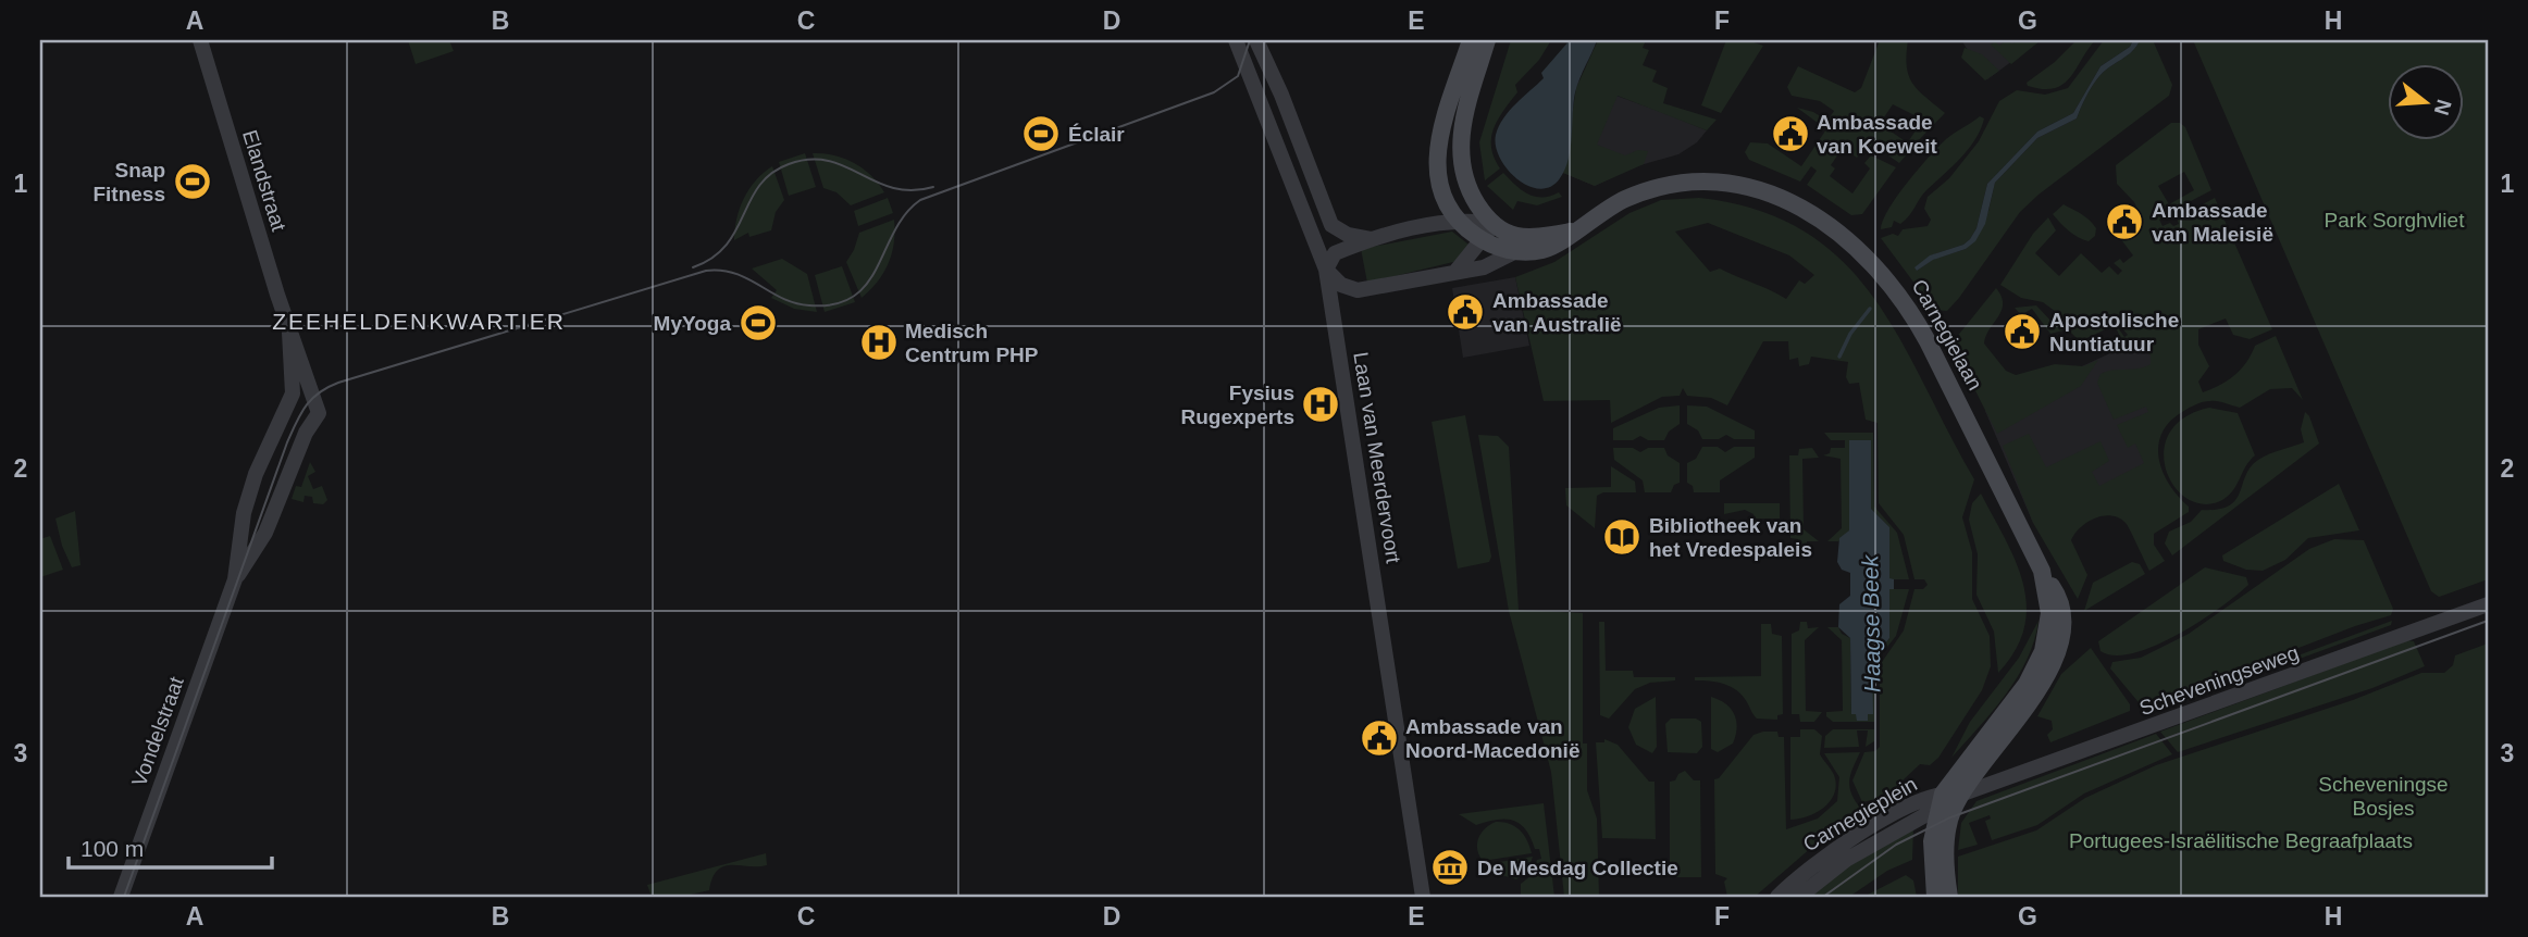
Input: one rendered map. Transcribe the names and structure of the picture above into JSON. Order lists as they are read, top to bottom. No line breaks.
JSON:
{"streets":{"main road":["Carnegielaan"],"street":["Elandstraat","Laan van Meerdervoort","Scheveningseweg","Vondelstraat","Carnegieplein"]},"crossings":[["Elandstraat","Vondelstraat"],["Carnegielaan","Laan van Meerdervoort"],["Carnegielaan","Scheveningseweg"],["Carnegielaan","Carnegieplein"],["Scheveningseweg","Carnegieplein"]],"districts":["ZEEHELDENKWARTIER"],"water":["Haagse Beek"],"parks":["Park Sorghvliet","Scheveningse Bosjes","Portugees-Israëlitische Begraafplaats"],"places":{"sports":["Éclair","Snap Fitness","MyYoga"],"public building":["Ambassade van Koeweit","Ambassade van Maleisië","Ambassade van Australië","Apostolische Nuntiatuur","Ambassade van Noord-Macedonië"],"hospital":["Medisch Centrum PHP","Fysius Rugexperts"],"library":["Bibliotheek van het Vredespaleis"],"museum":["De Mesdag Collectie"]},"scale_bar":"100 m","north":"right","grid":{"columns":["A","B","C","D","E","F","G","H"],"rows":["1","2","3"]}}
